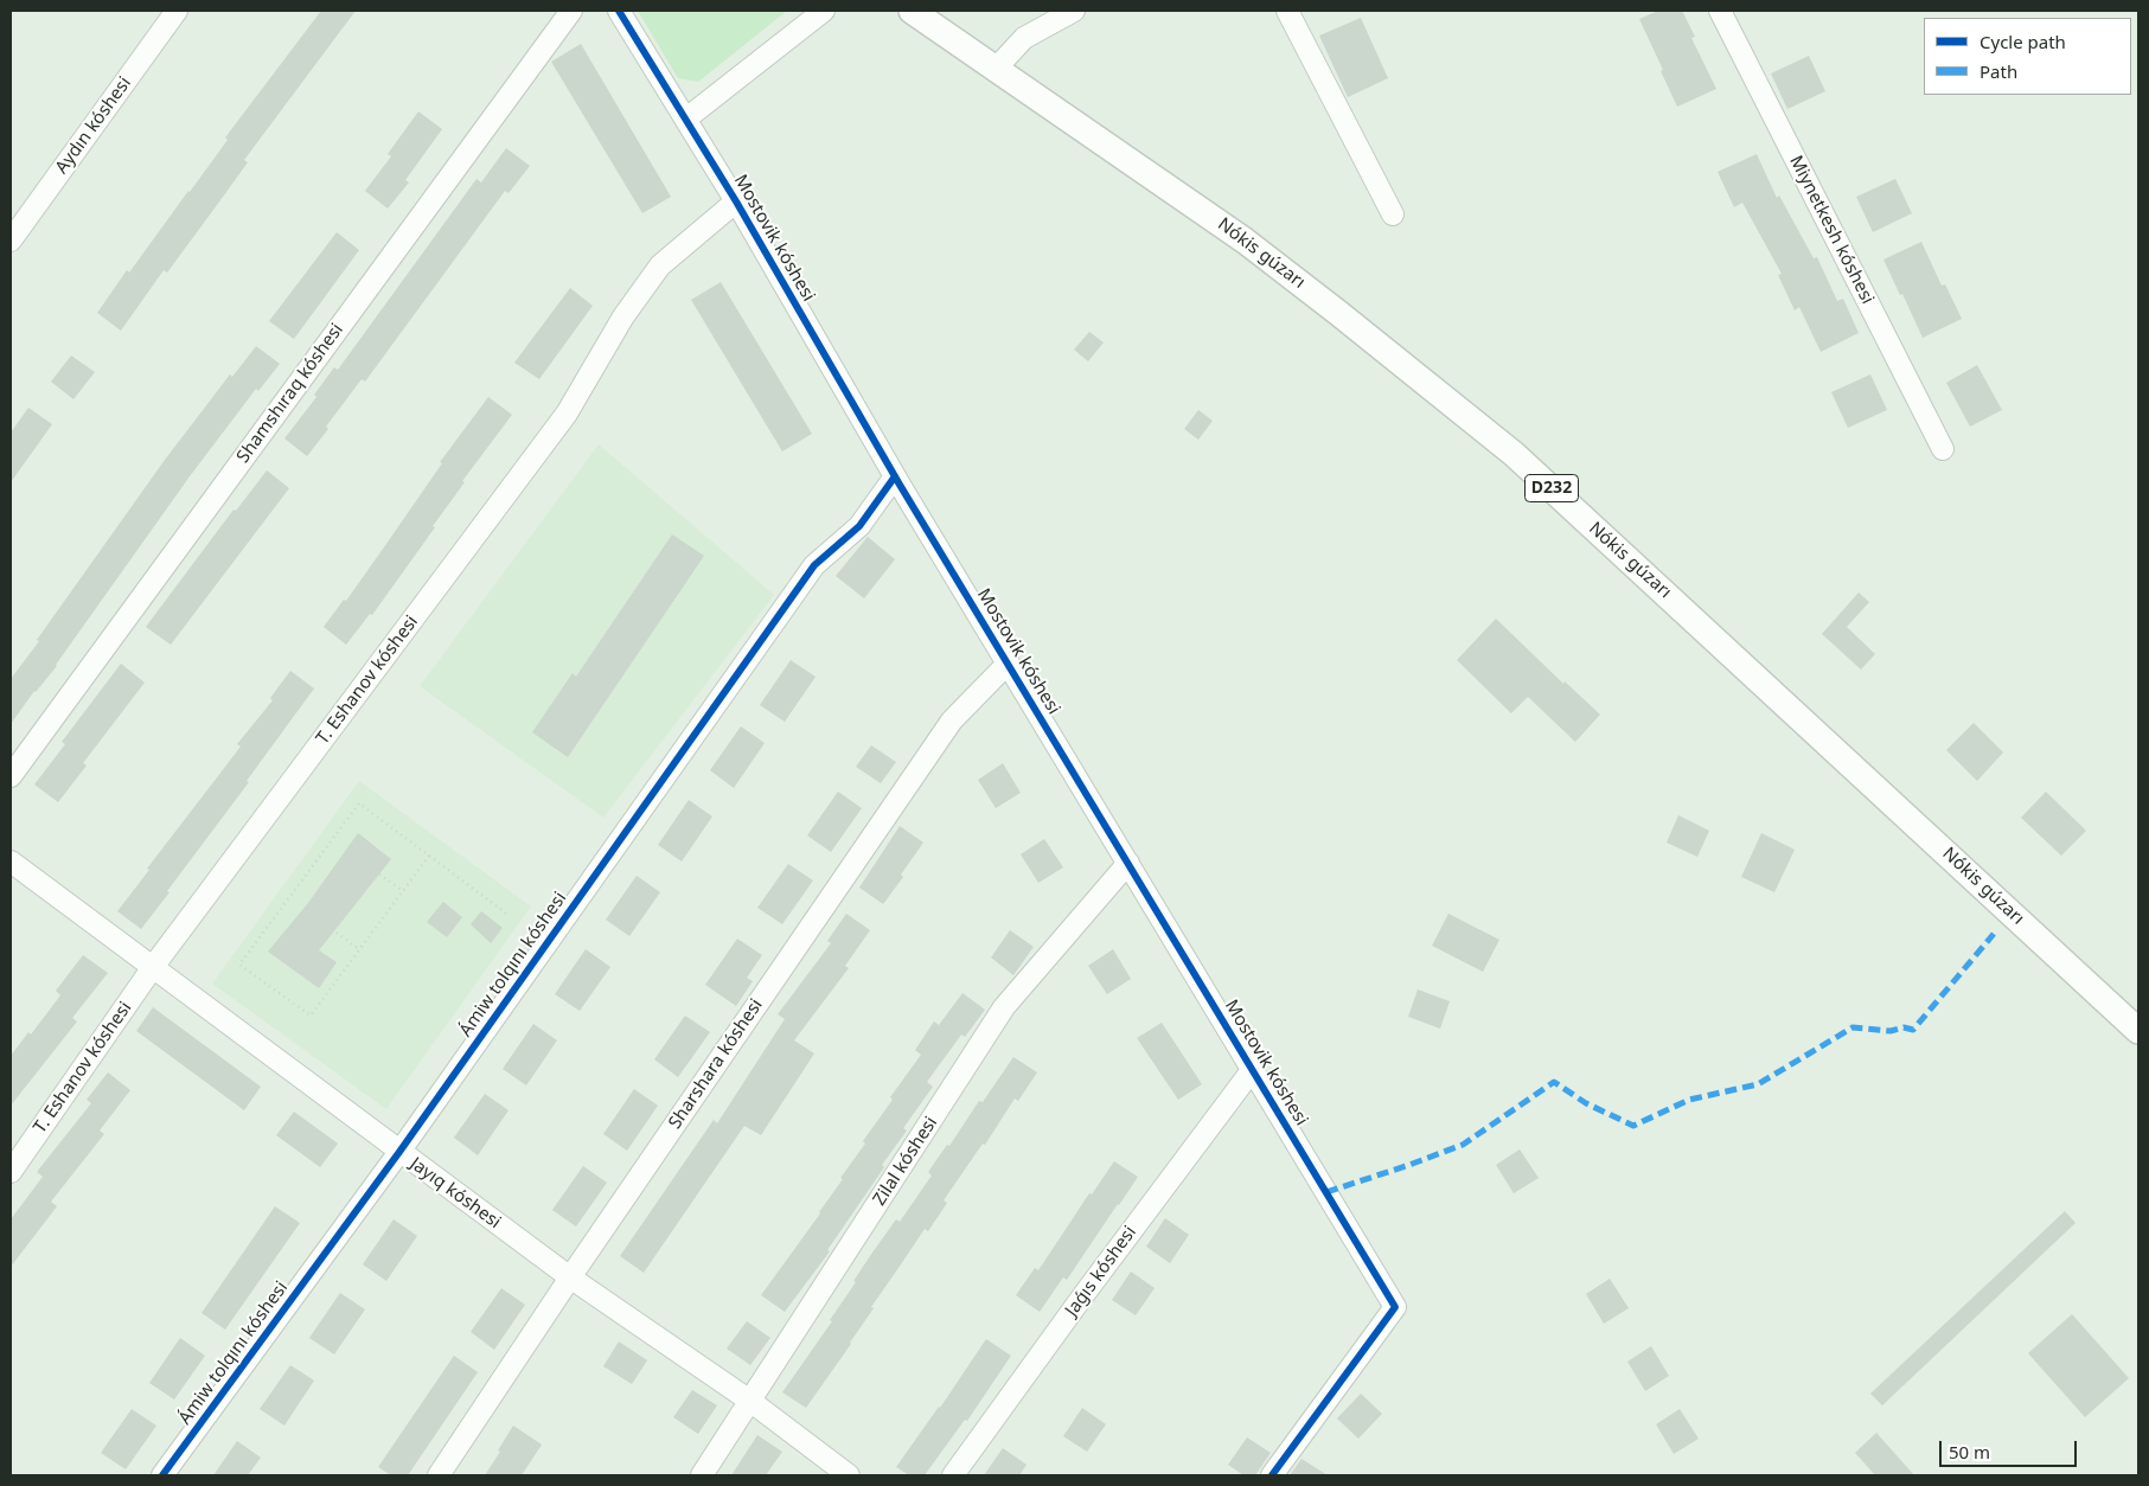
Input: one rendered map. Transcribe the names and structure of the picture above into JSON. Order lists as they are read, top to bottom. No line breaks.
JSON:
{"streets":{"main road":["Nókis gúzarı","D232"],"street":["Aydın kóshesi","Miynetkesh kóshesi","Mostovik kóshesi","Shamshıraq kóshesi","T. Eshanov kóshesi","Ámiw tolqını kóshesi","Sharshara kóshesi","Zilal kóshesi","Jayıq kóshesi","Jaǵıs kóshesi"]},"crossings":[["Mostovik kóshesi","T. Eshanov kóshesi"],["Mostovik kóshesi","Ámiw tolqını kóshesi"],["Mostovik kóshesi","Sharshara kóshesi"],["Mostovik kóshesi","Zilal kóshesi"],["Mostovik kóshesi","Jaǵıs kóshesi"],["T. Eshanov kóshesi","Jayıq kóshesi"],["Ámiw tolqını kóshesi","Jayıq kóshesi"],["Sharshara kóshesi","Jayıq kóshesi"],["Zilal kóshesi","Jayıq kóshesi"]],"legend":["Cycle path","Path"],"scale_bar":"50 m"}
